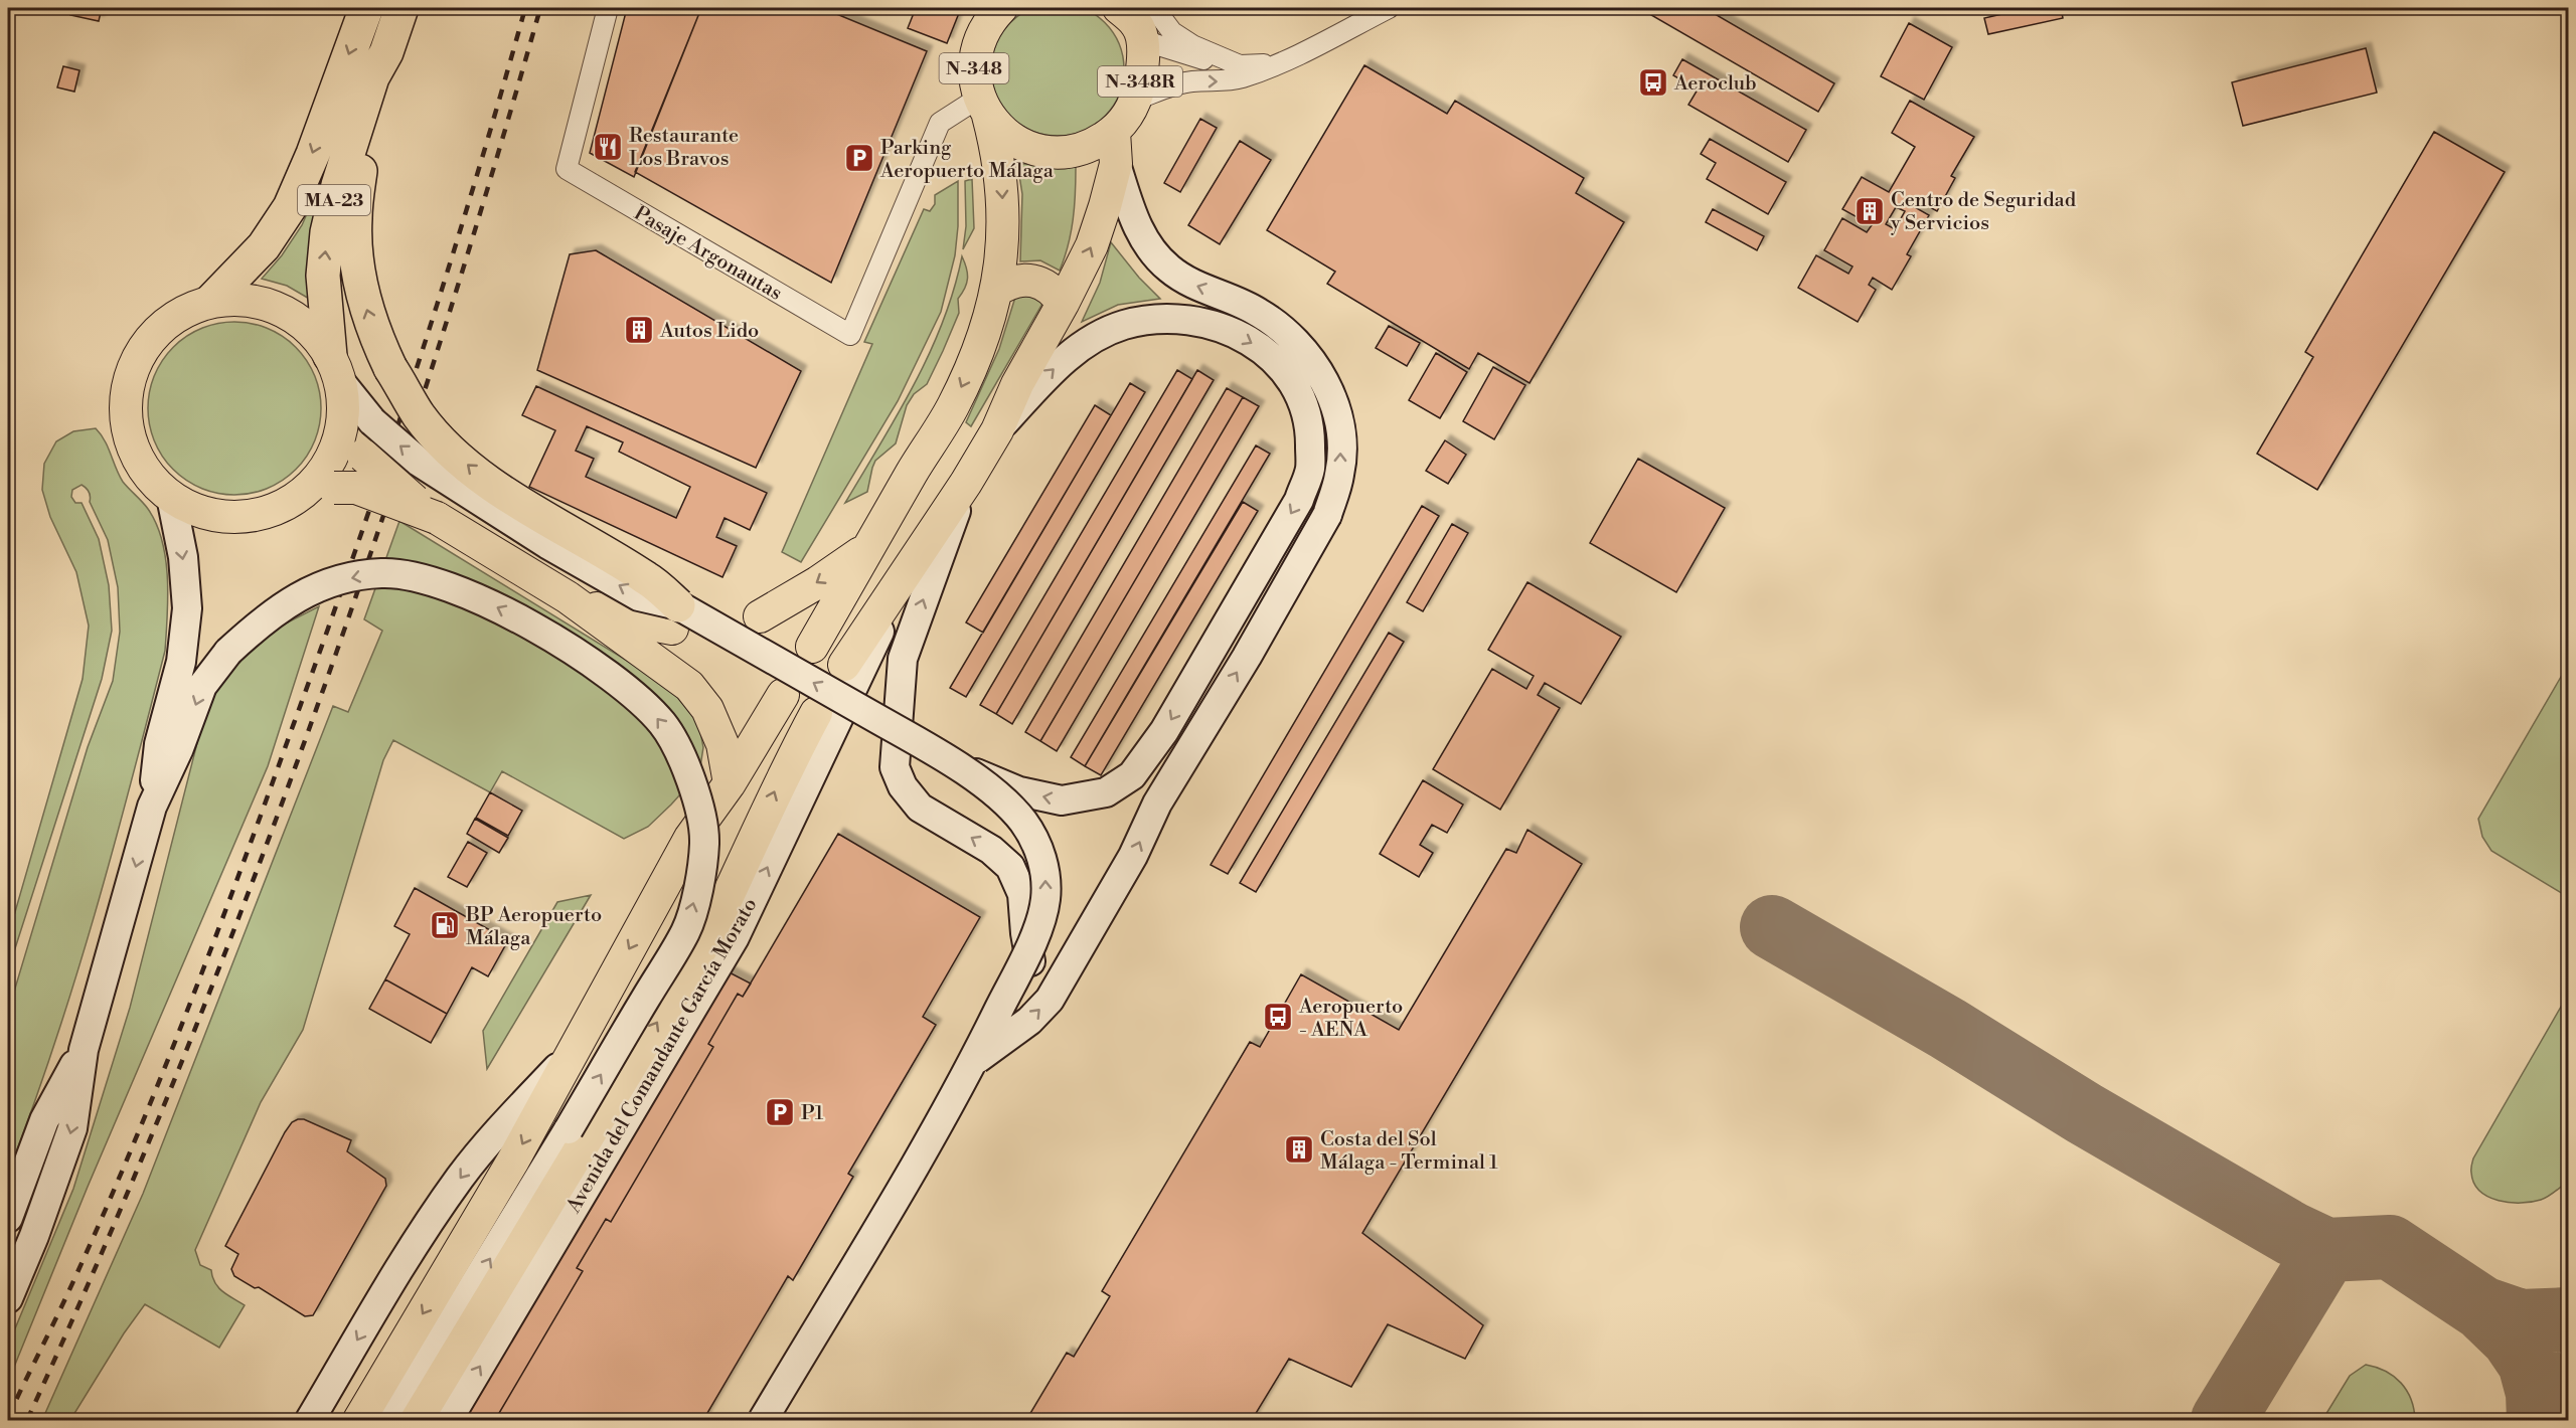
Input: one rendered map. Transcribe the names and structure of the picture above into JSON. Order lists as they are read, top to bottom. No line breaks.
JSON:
{"streets":{"highway":["MA-23"],"main road":["N-348","N-348R","Avenida del Comandante García Morato"],"street":["Pasaje Argonautas"]},"crossings":[["N-348","N-348R"],["N-348","Pasaje Argonautas"],["N-348R","Pasaje Argonautas"],["N-348R","Avenida del Comandante García Morato"]],"places":{"bus stop":["Aeroclub","Aeropuerto - AENA"],"restaurant":["Restaurante Los Bravos"],"parking":["Parking Aeropuerto Málaga","P1"],"building":["Centro de Seguridad y Servicios","Autos Lido","Costa del Sol Málaga - Terminal 1"],"fuel station":["BP Aeropuerto Málaga"]}}
